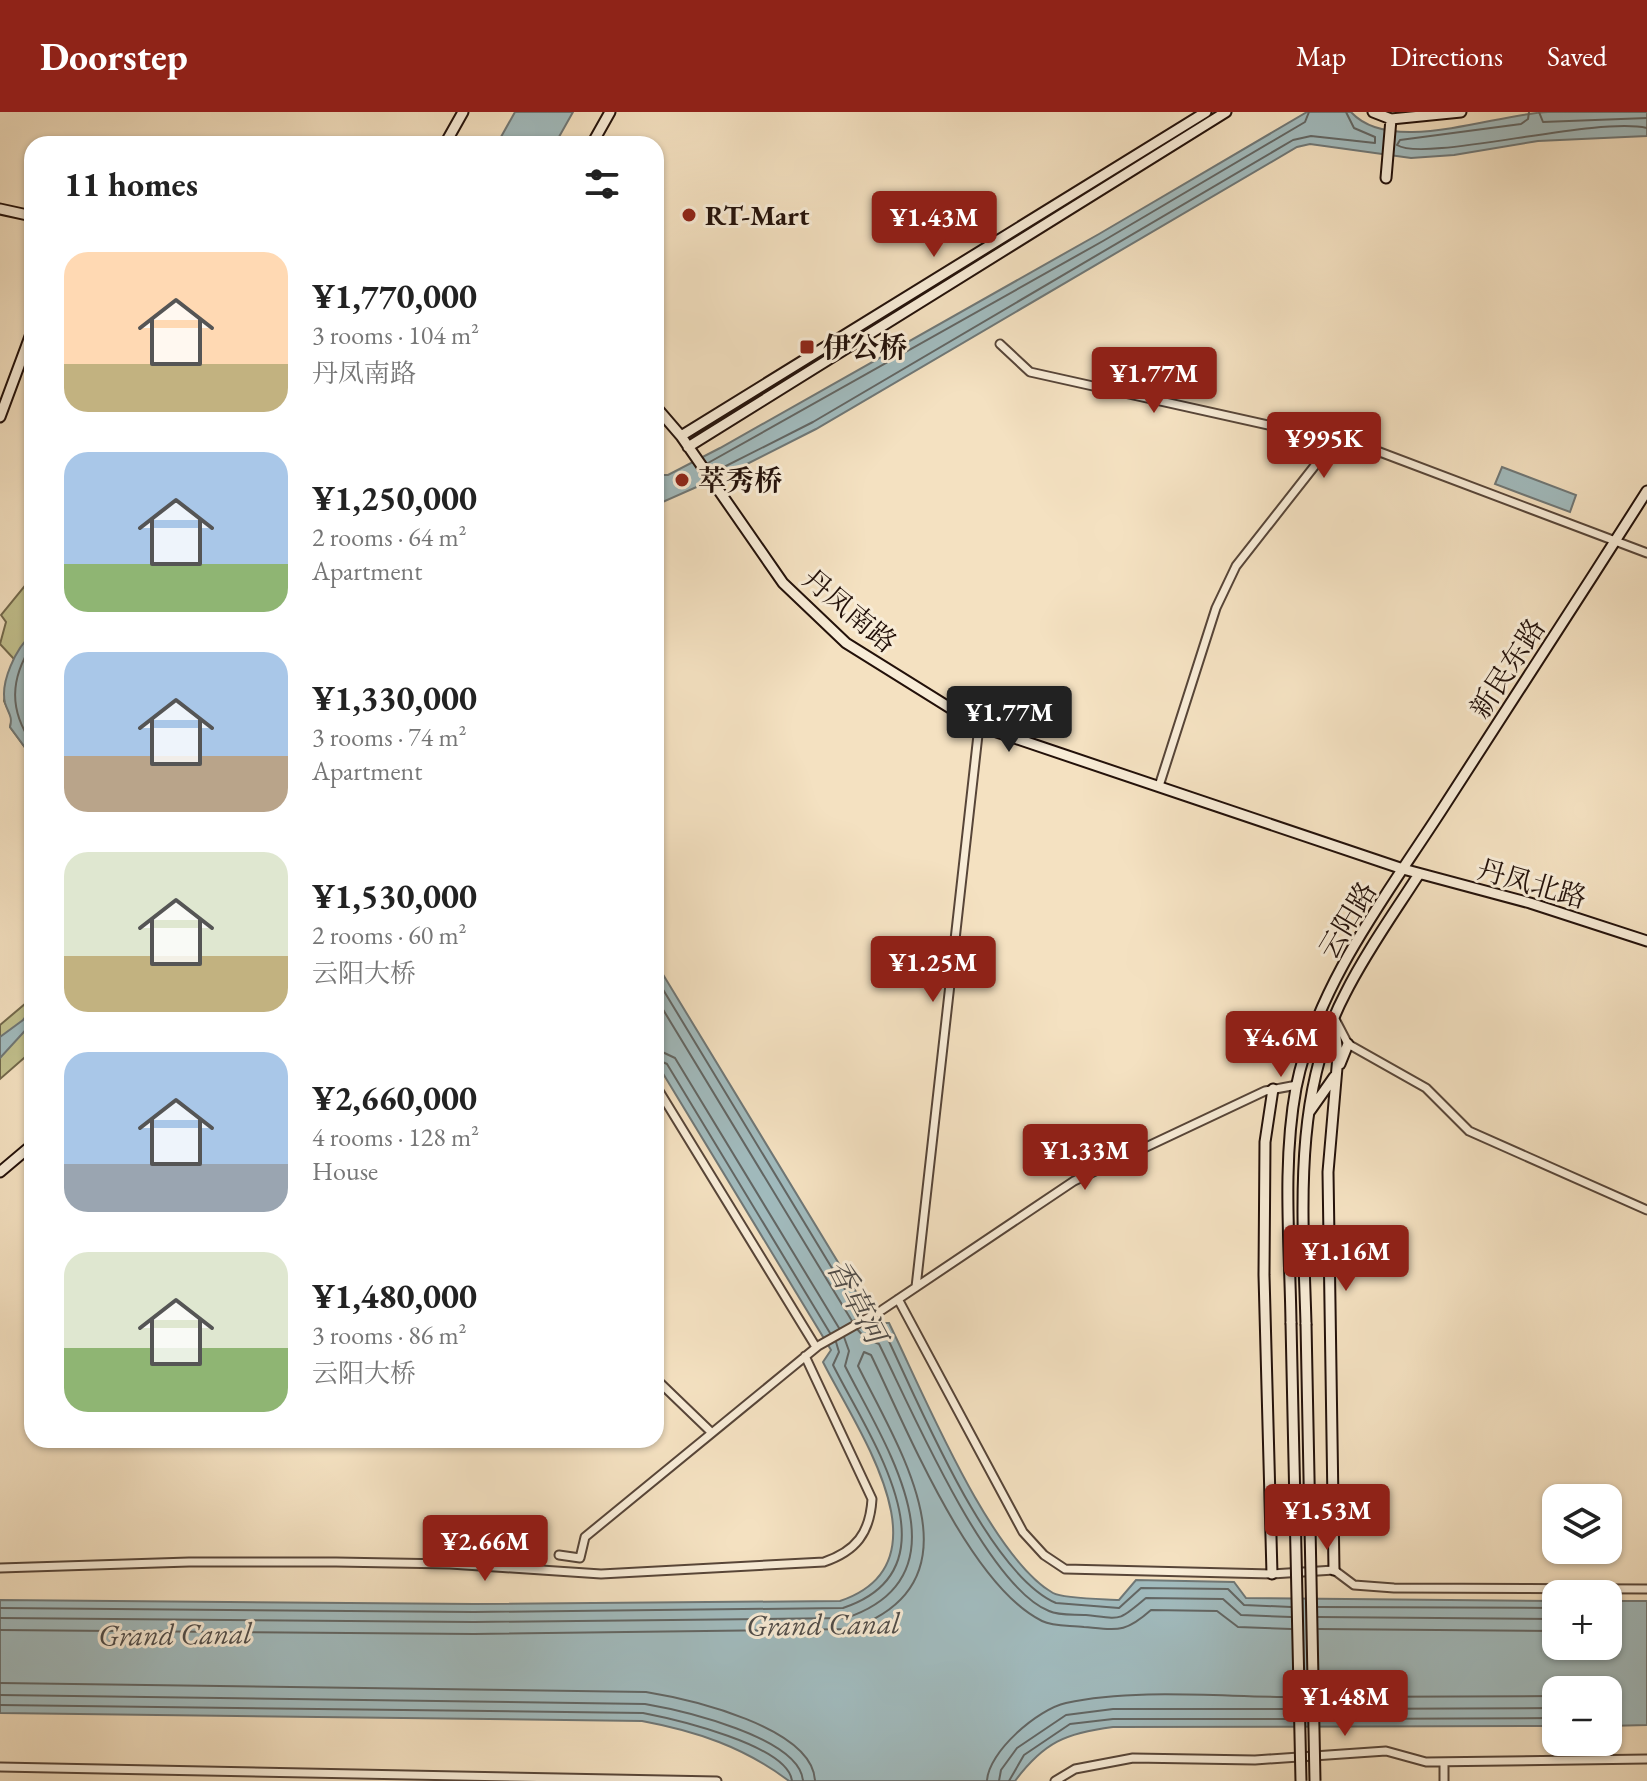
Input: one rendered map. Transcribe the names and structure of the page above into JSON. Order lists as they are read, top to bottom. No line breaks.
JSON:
{"streets":{"street":["丹凤南路","新民东路","丹凤北路","云阳路"]},"crossings":[["丹凤南路","新民东路"],["丹凤南路","丹凤北路"],["丹凤南路","云阳路"],["新民东路","丹凤北路"],["新民东路","云阳路"],["丹凤北路","云阳路"]],"water":["香草河","Grand Canal"],"places":{"other":["RT-Mart","萃秀桥"],"transit":["伊公桥"]},"page":{"header":"Doorstep","nav":["Map","Directions","Saved"],"heading":"11 homes","price":["¥1.43M","¥1.77M","¥995K","¥1.77M","¥1.25M","¥4.6M","¥1.33M","¥1.16M","¥1.53M","¥2.66M","¥1.48M"],"list":[{"name":"¥1,770,000","note":"3 rooms · 104 m² · 丹凤南路"},{"name":"¥1,250,000","note":"2 rooms · 64 m² · Apartment"},{"name":"¥1,330,000","note":"3 rooms · 74 m² · Apartment"},{"name":"¥1,530,000","note":"2 rooms · 60 m² · 云阳大桥"},{"name":"¥2,660,000","note":"4 rooms · 128 m² · House"},{"name":"¥1,480,000","note":"3 rooms · 86 m² · 云阳大桥"}],"map_buttons":["+","−"]}}
